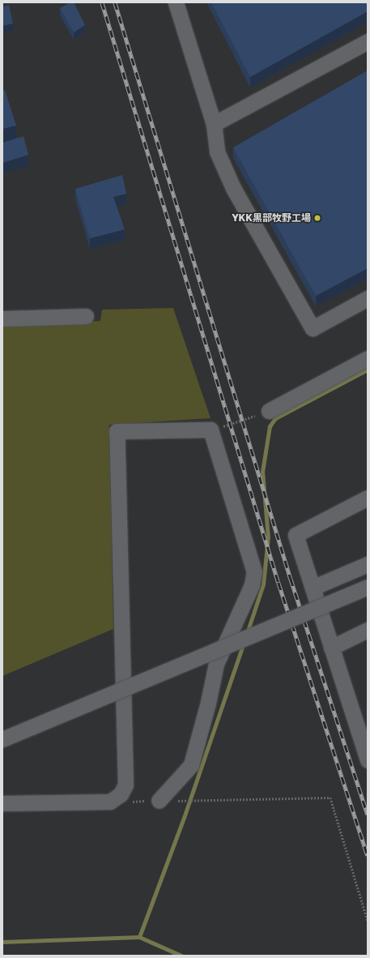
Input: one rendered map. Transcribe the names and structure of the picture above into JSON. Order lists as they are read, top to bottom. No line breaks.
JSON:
{"places":["YKK黒部牧野工場"]}
